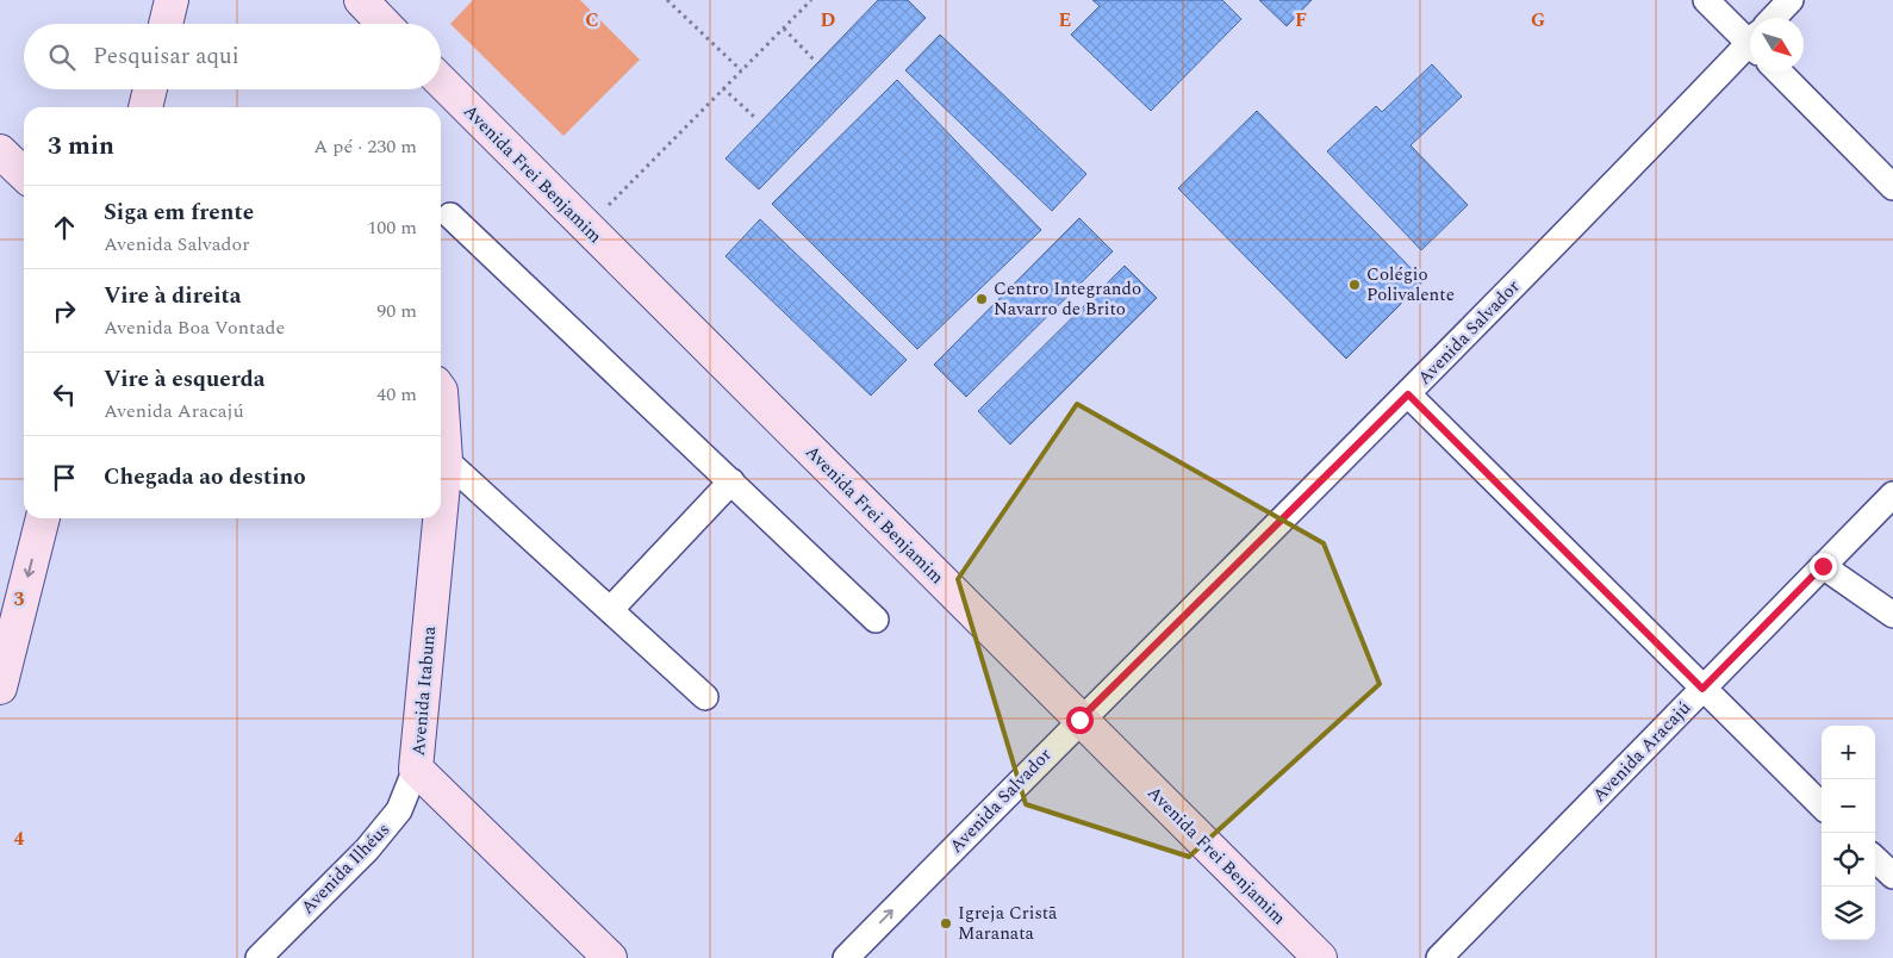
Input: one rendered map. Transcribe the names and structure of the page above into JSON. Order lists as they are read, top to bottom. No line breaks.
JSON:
{"streets":{"main road":["Avenida Frei Benjamim","Avenida Itabuna"],"street":["Avenida Salvador","Avenida Aracajú","Avenida Ilhéus"]},"crossings":[["Avenida Frei Benjamim","Avenida Salvador"],["Avenida Itabuna","Avenida Ilhéus"]],"places":["Colégio Polivalente","Centro Integrando Navarro de Brito","Igreja Cristã Maranata"],"north":"bottom right","page":{"search":"Pesquisar aqui","heading":["3 min","A pé · 230 m"],"list":[["Siga em frente","Avenida Salvador","100 m"],["Vire à direita","Avenida Boa Vontade","90 m"],["Vire à esquerda","Avenida Aracajú","40 m"],"Chegada ao destino"],"map_buttons":["+","−"]},"grid":{"columns":["C","D","E","F","G"],"rows":["3","4"]}}
